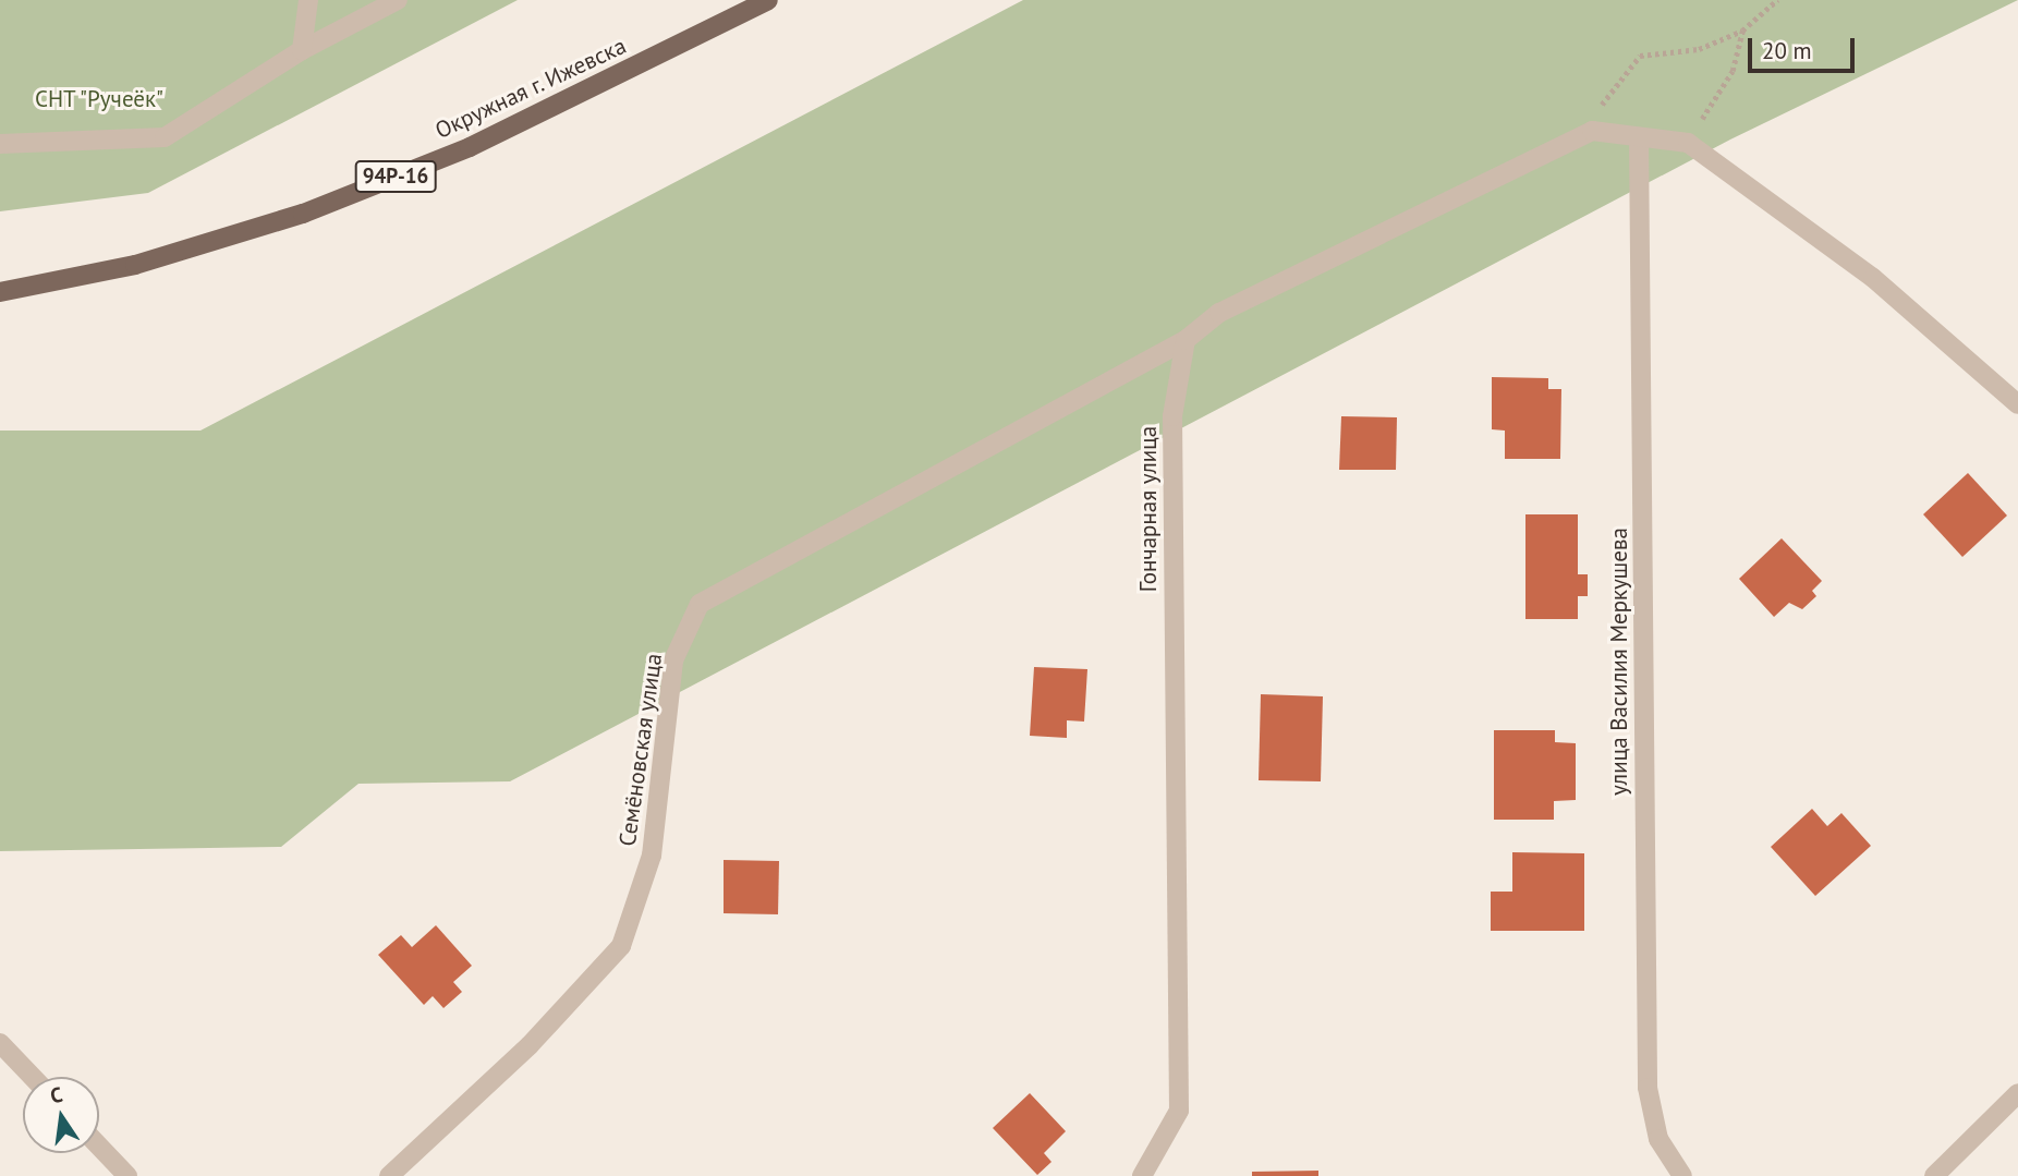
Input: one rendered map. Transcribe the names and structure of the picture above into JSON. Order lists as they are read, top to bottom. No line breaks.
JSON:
{"streets":{"main road":["Окружная г. Ижевска","94Р-16"],"street":["Гончарная улица","улица Василия Меркушева","Семёновская улица"]},"crossings":[["Гончарная улица","Семёновская улица"]],"parks":["СНТ \"Ручеёк\""],"scale_bar":"20 m","north":"top"}
